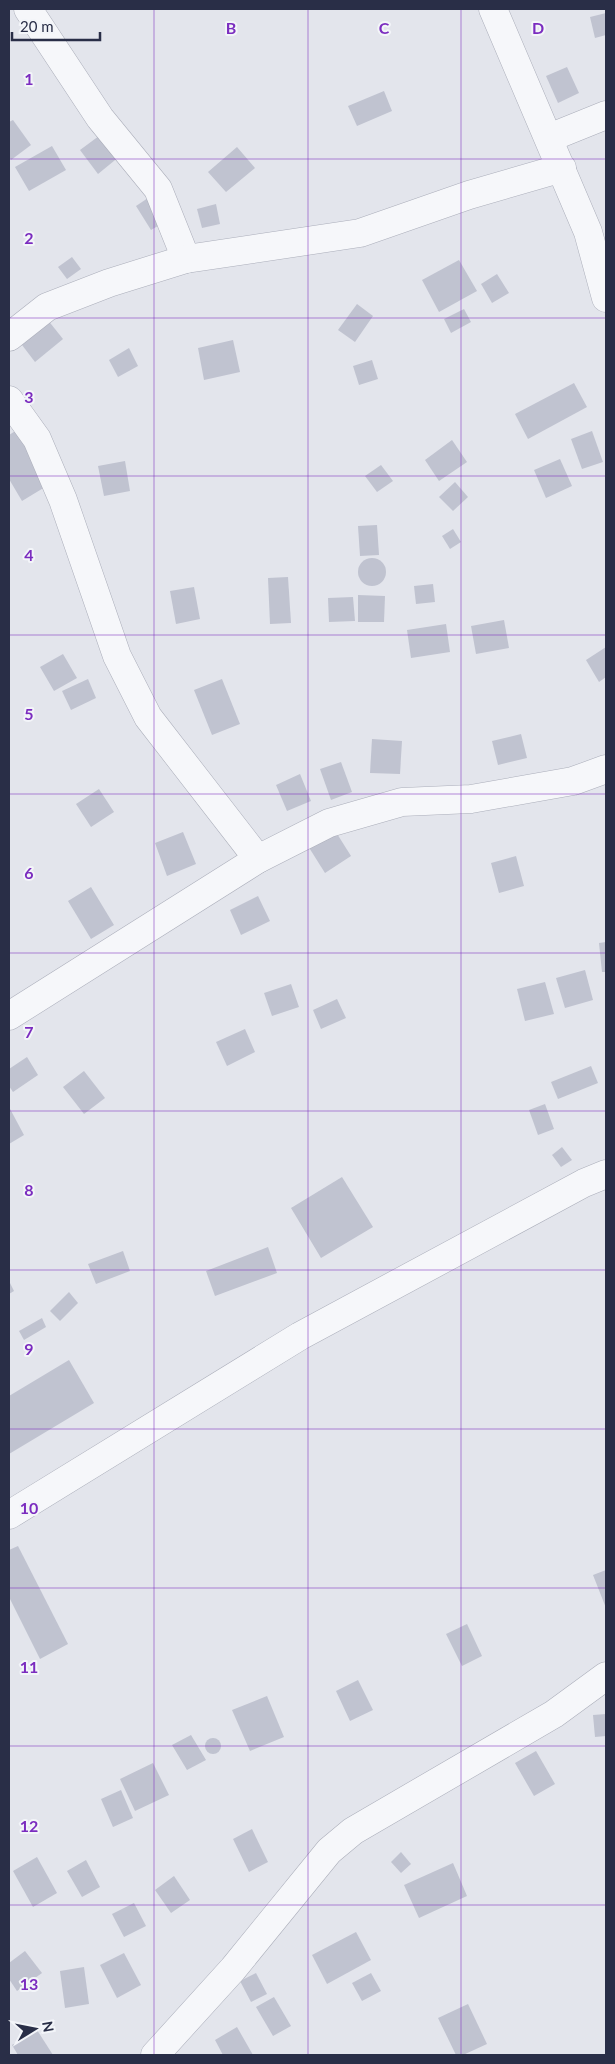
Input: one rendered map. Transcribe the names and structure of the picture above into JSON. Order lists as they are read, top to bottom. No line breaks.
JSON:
{"scale_bar":"20 m","north":"right","grid":{"columns":["B","C","D"],"rows":["1","2","3","4","5","6","7","8","9","10","11","12","13"]}}
